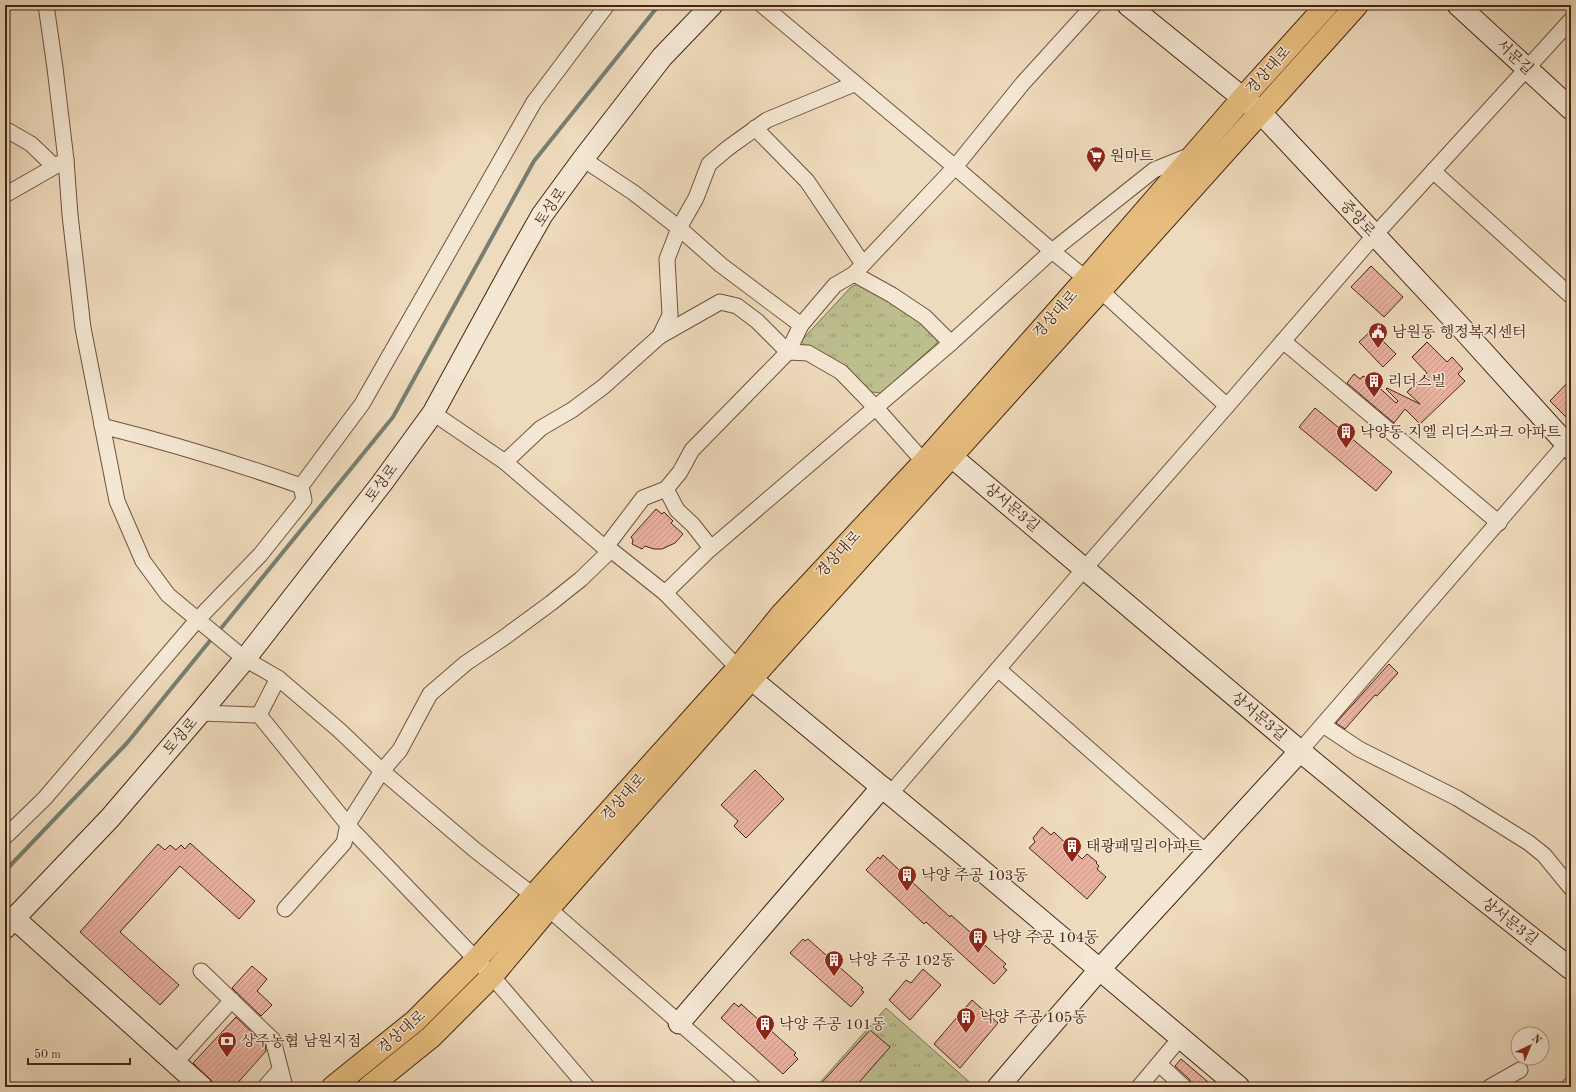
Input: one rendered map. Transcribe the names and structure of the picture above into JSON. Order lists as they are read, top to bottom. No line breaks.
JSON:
{"streets":{"main road":["경상대로"],"street":["서문길","토성로","중앙로","상서문3길"]},"crossings":[["경상대로","중앙로"],["경상대로","상서문3길"]],"places":{"supermarket":["원마트"],"public building":["남원동 행정복지센터"],"building":["리더스빌","낙양동 지엘 리더스파크 아파트","태광패밀리아파트","낙양 주공 103동","낙양 주공 104동","낙양 주공 102동","낙양 주공 105동","낙양 주공 101동"],"bank":["상주농협 남원지점"]},"scale_bar":"50 m","north":"top right"}
